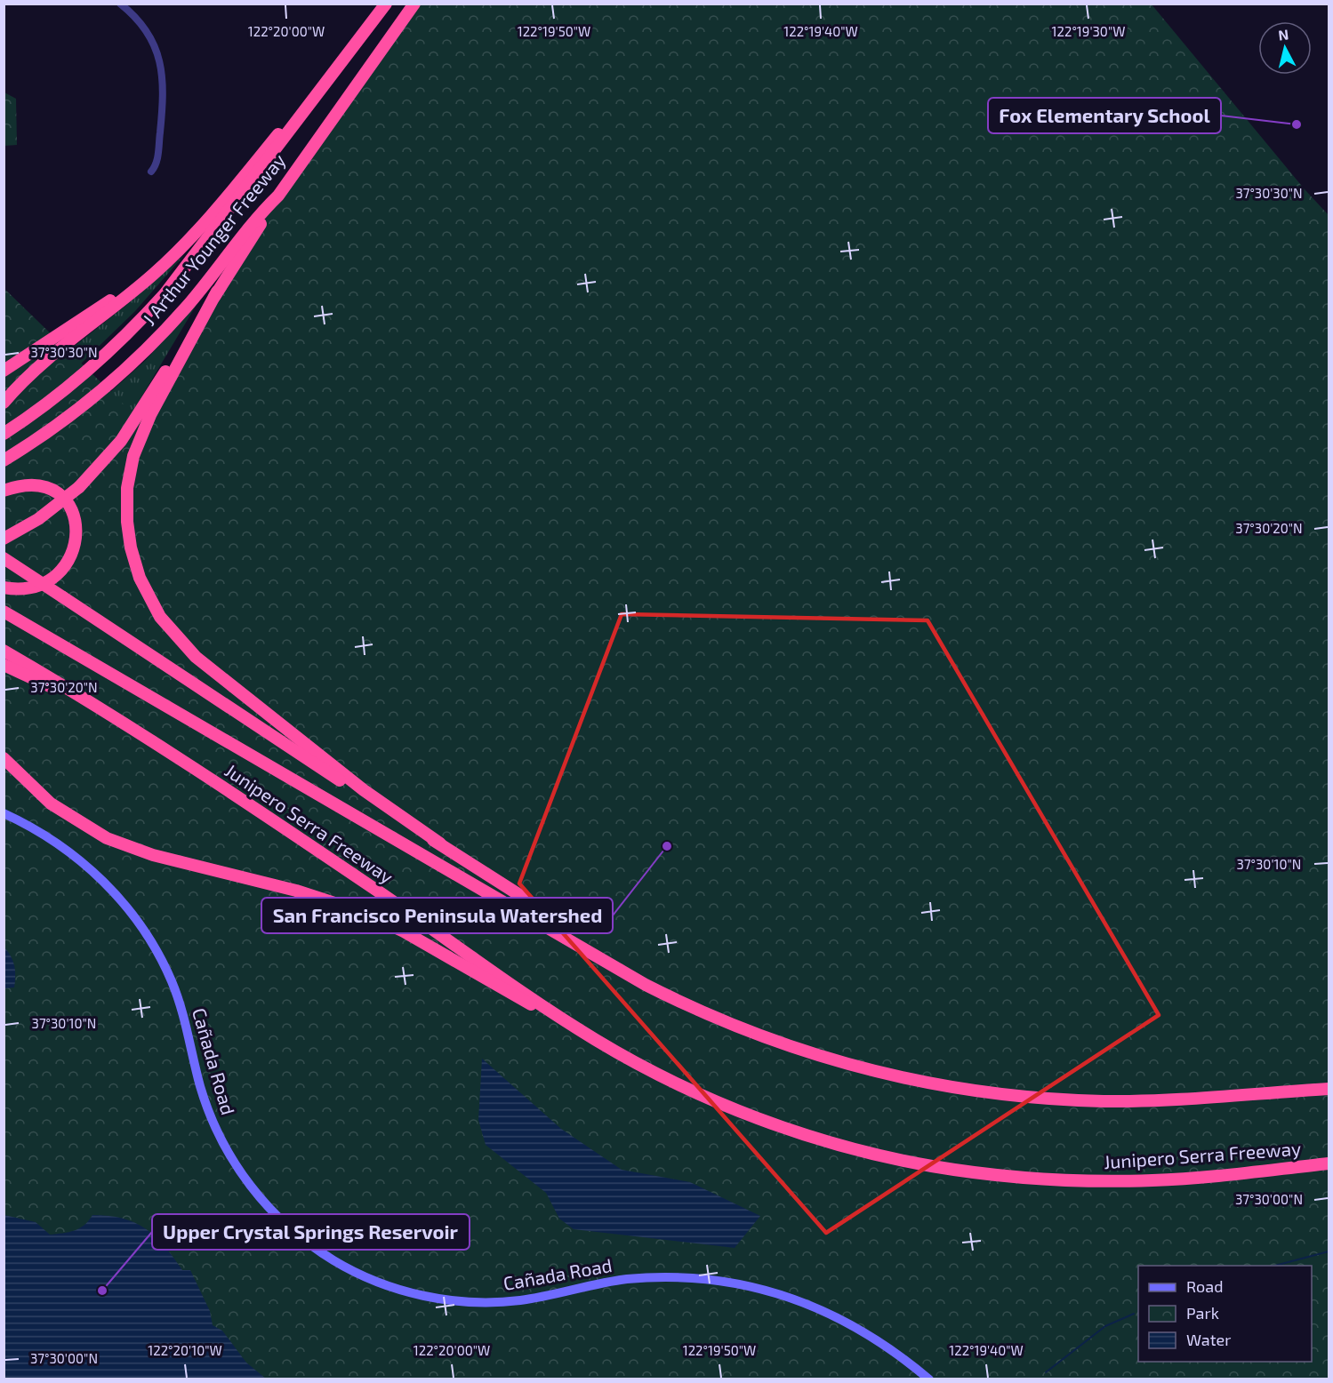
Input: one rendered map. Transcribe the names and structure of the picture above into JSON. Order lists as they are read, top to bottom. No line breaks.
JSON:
{"streets":{"highway":["J Arthur Younger Freeway","Junipero Serra Freeway"],"main road":["Cañada Road"]},"places":["Fox Elementary School","San Francisco Peninsula Watershed","Upper Crystal Springs Reservoir"],"legend":["Road","Park","Water"],"north":"top","coordinates":["122°20'00\"W","122°19'50\"W","122°19'40\"W","122°19'30\"W","37°30'30\"N","37°30'20\"N","37°30'10\"N","37°30'00\"N","122°20'10\"W"]}
